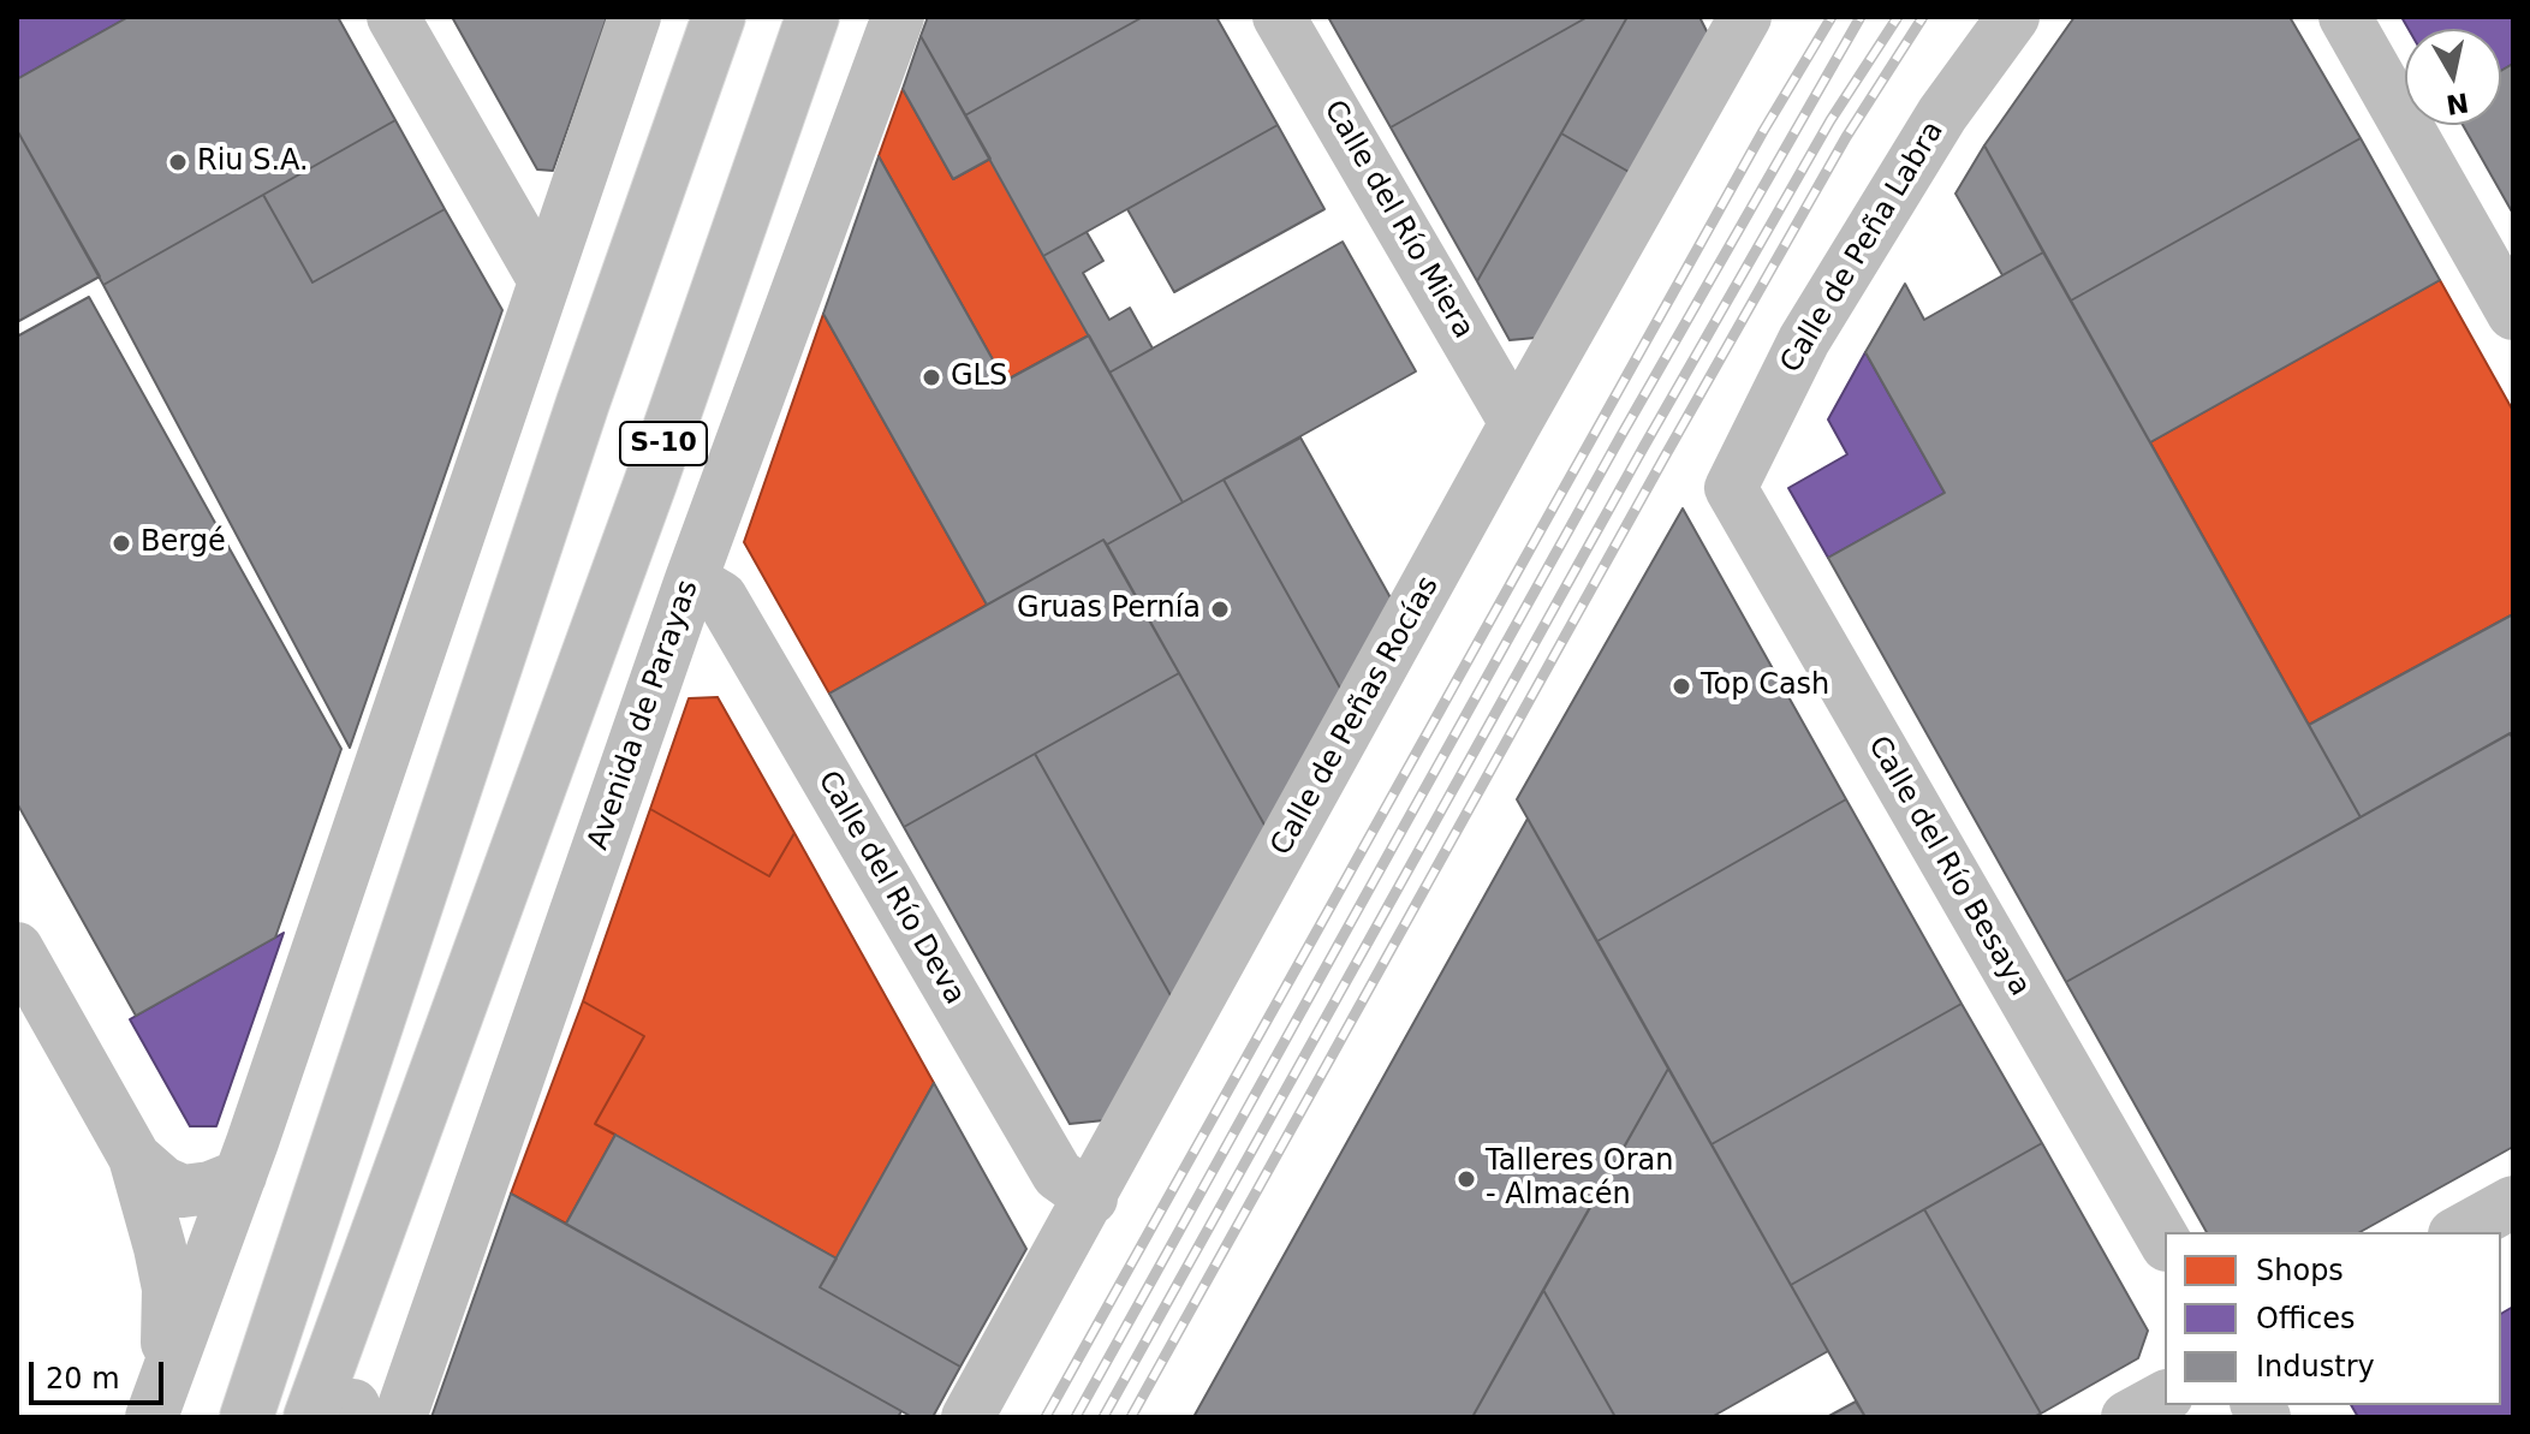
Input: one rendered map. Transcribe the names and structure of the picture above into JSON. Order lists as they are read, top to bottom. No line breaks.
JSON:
{"streets":{"main road":["Calle del Río Miera","Calle de Peña Labra","S-10","Avenida de Parayas","Calle de Peñas Rocías","Calle del Río Besaya","Calle del Río Deva"]},"crossings":[["Calle del Río Miera","Calle de Peñas Rocías"],["Calle de Peña Labra","Calle del Río Besaya"],["S-10","Avenida de Parayas"],["Avenida de Parayas","Calle del Río Deva"],["Calle de Peñas Rocías","Calle del Río Deva"]],"places":["Riu S.A.","GLS","Bergé","Gruas Pernía","Top Cash","Talleres Oran - Almacén"],"legend":["Shops","Offices","Industry"],"scale_bar":"20 m","north":"bottom"}
